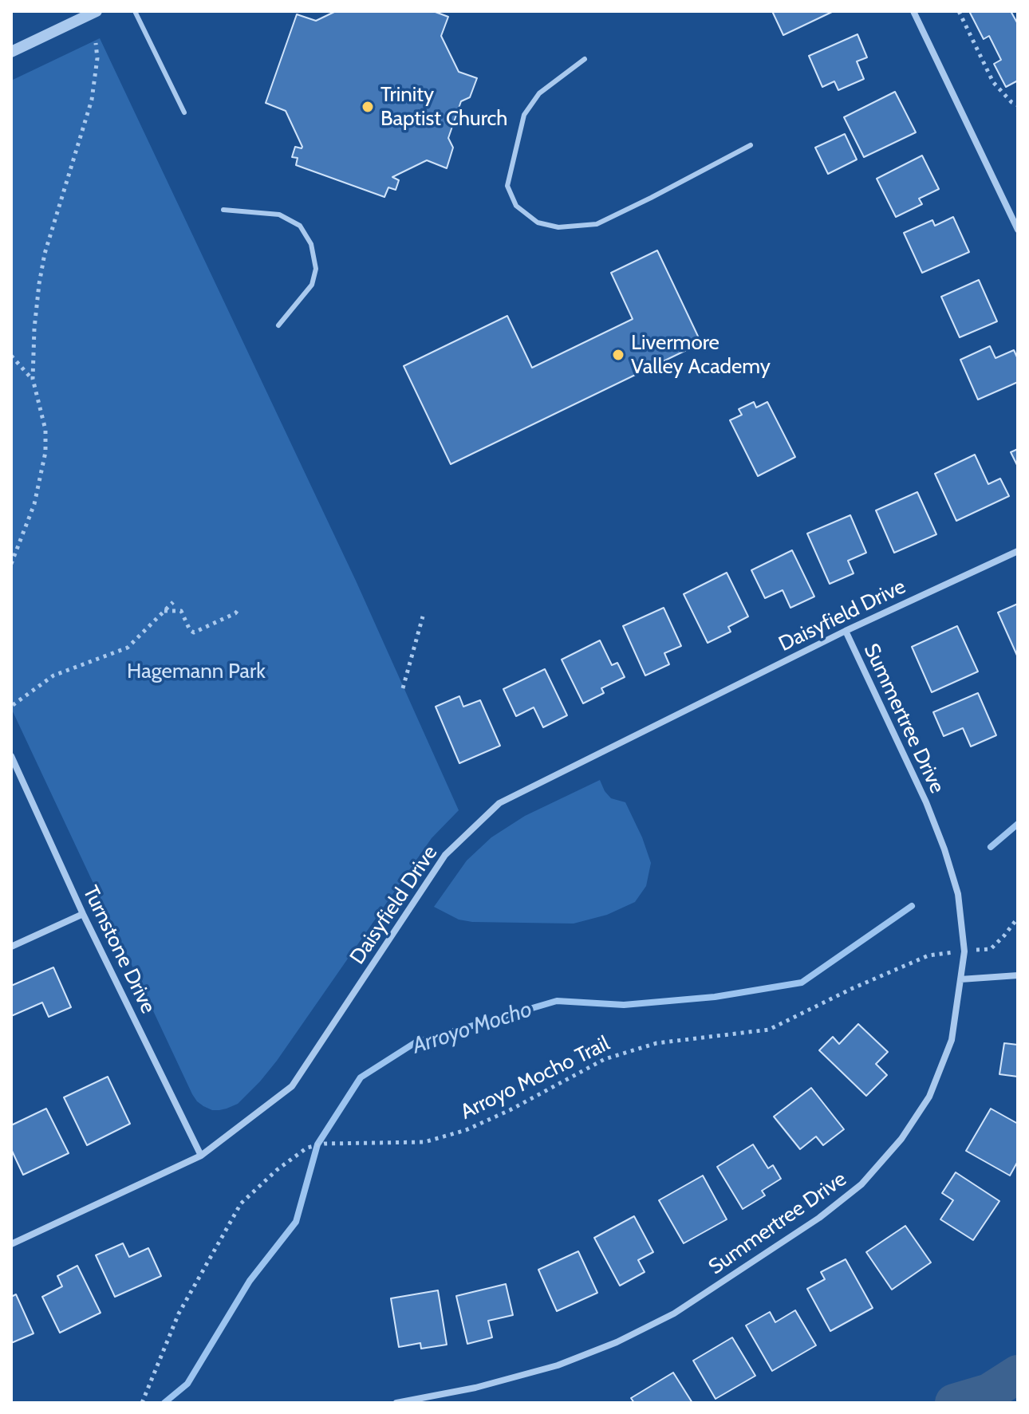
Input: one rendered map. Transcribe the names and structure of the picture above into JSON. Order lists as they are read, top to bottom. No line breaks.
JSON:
{"streets":{"street":["Daisyfield Drive","Summertree Drive","Turnstone Drive"],"path":["Arroyo Mocho Trail"]},"crossings":[["Daisyfield Drive","Summertree Drive"],["Daisyfield Drive","Turnstone Drive"],["Summertree Drive","Arroyo Mocho Trail"]],"water":["Arroyo Mocho"],"parks":["Hagemann Park"],"places":["Trinity Baptist Church","Livermore Valley Academy"]}
